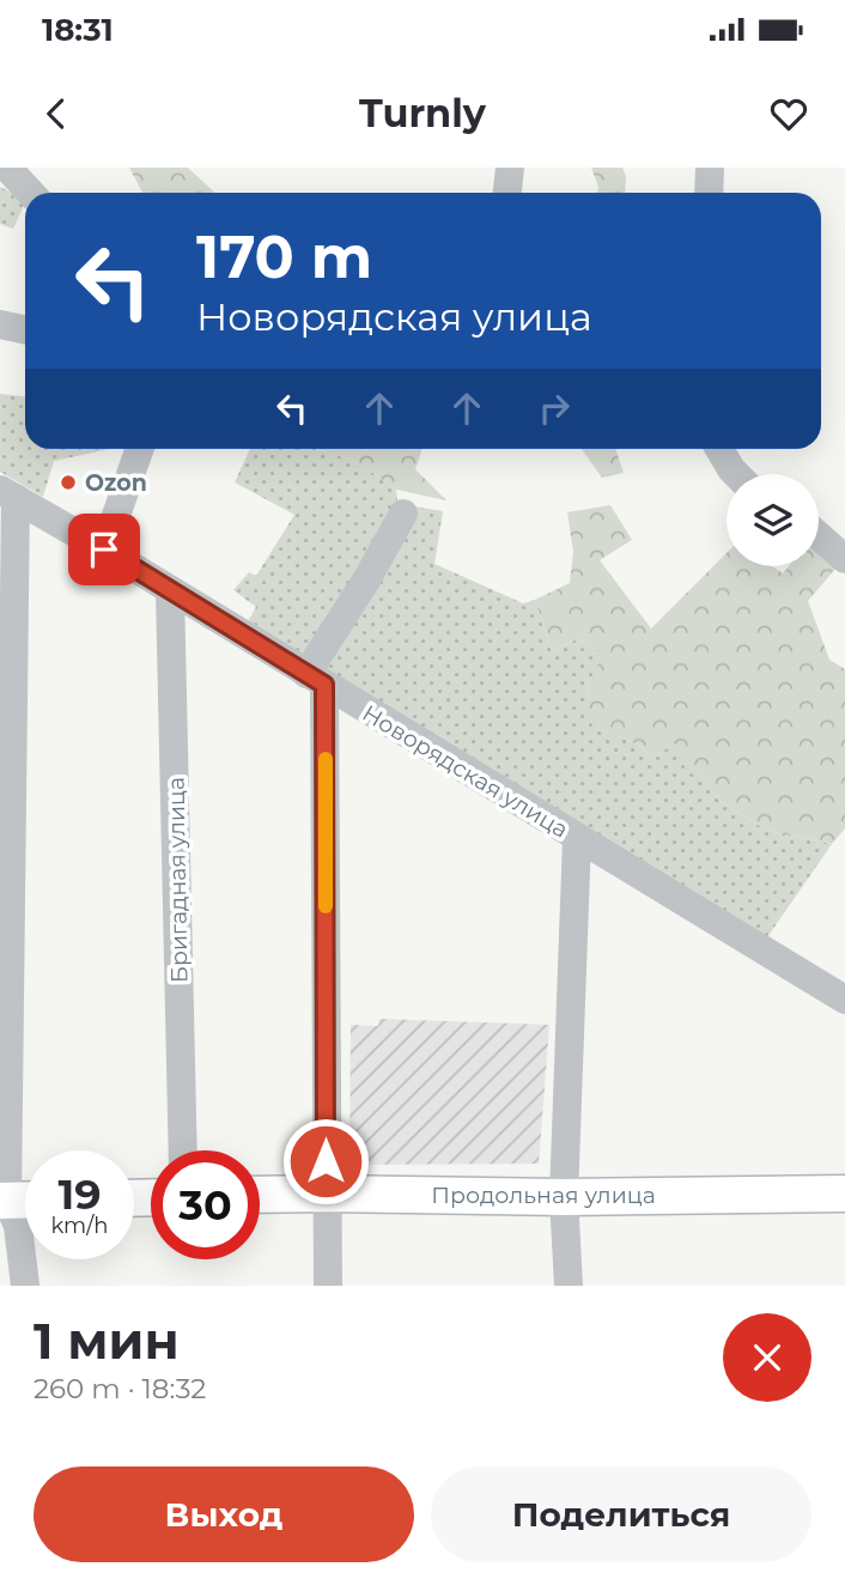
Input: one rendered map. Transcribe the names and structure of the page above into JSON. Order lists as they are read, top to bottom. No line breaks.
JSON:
{"streets":{"main road":["Продольная улица"],"street":["Новорядская улица","Бригадная улица"]},"crossings":[["Новорядская улица","Бригадная улица"]],"places":["Ozon"],"page":{"status":"18:31","header":"Turnly","turn":["170 m","Новорядская улица"],"speed":"19 km/h","limit":"30","heading":["1 мин","260 m · 18:32"],"buttons":["Выход","Поделиться"]}}
